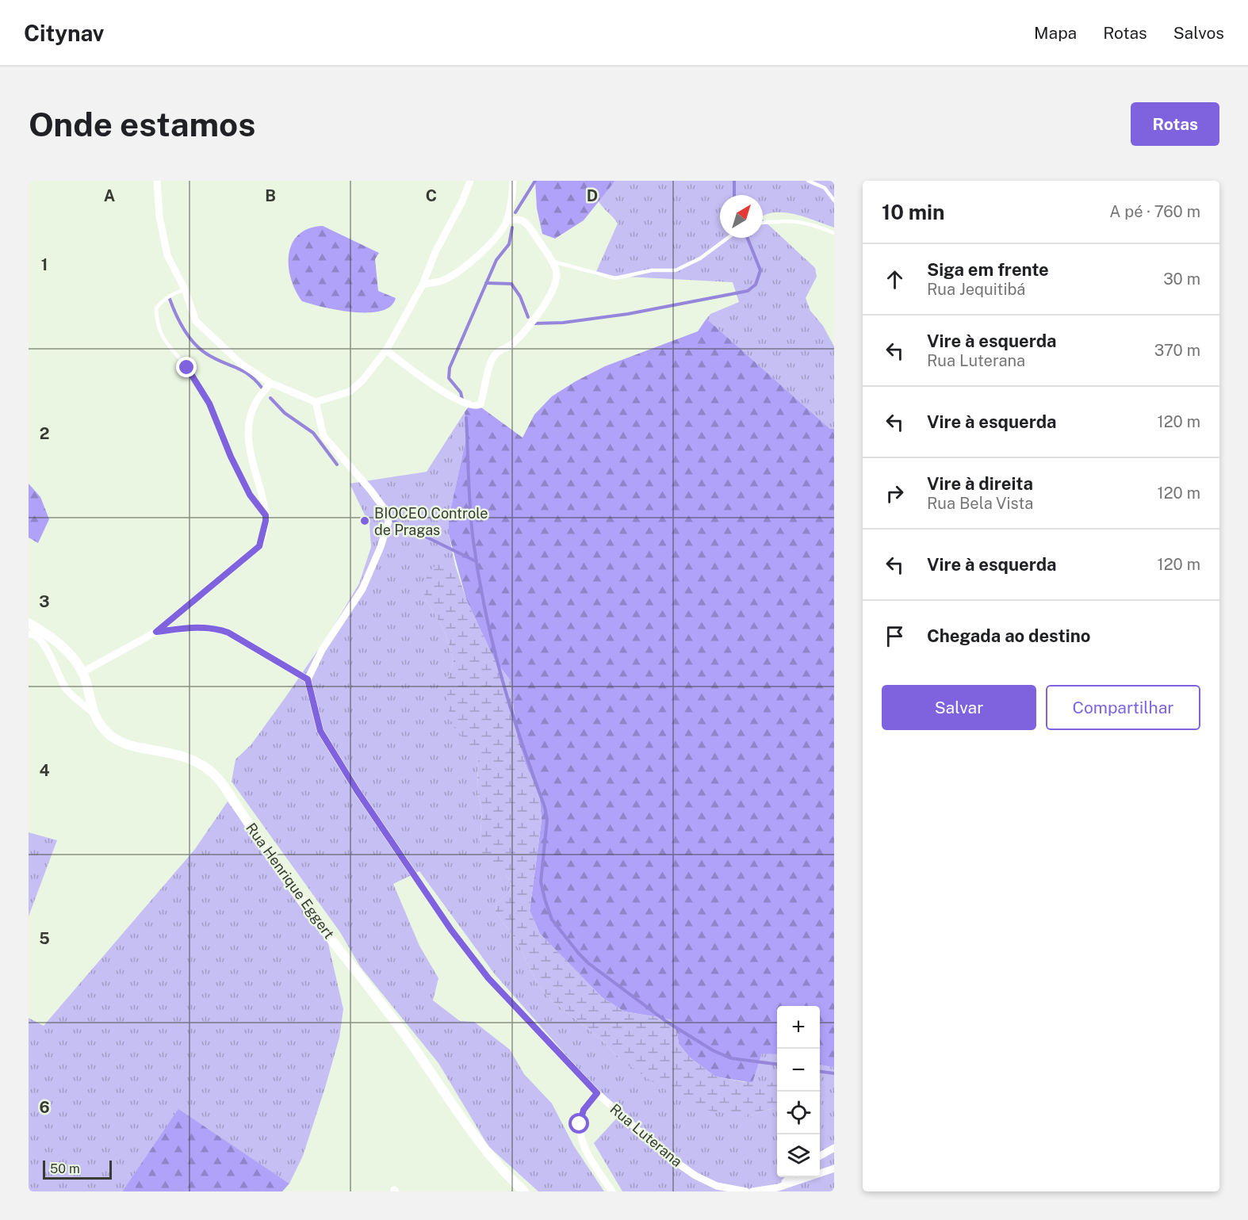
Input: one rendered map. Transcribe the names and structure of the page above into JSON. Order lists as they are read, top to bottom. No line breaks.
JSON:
{"streets":{"street":["Rua Henrique Eggert","Rua Luterana"]},"places":["BIOCEO Controle de Pragas"],"scale_bar":"50 m","north":"top right","page":{"header":"Citynav","nav":["Mapa","Rotas","Salvos"],"buttons":["Rotas",["Salvar","Compartilhar"]],"title":"Onde estamos","heading":["10 min","A pé · 760 m"],"list":[["Siga em frente","Rua Jequitibá","30 m"],["Vire à esquerda","Rua Luterana","370 m"],["Vire à esquerda","120 m"],["Vire à direita","Rua Bela Vista","120 m"],["Vire à esquerda","120 m"],"Chegada ao destino"],"map_buttons":["+","−"],"scale":"50 m"},"grid":{"columns":["A","B","C","D"],"rows":["1","2","3","4","5","6"]}}
